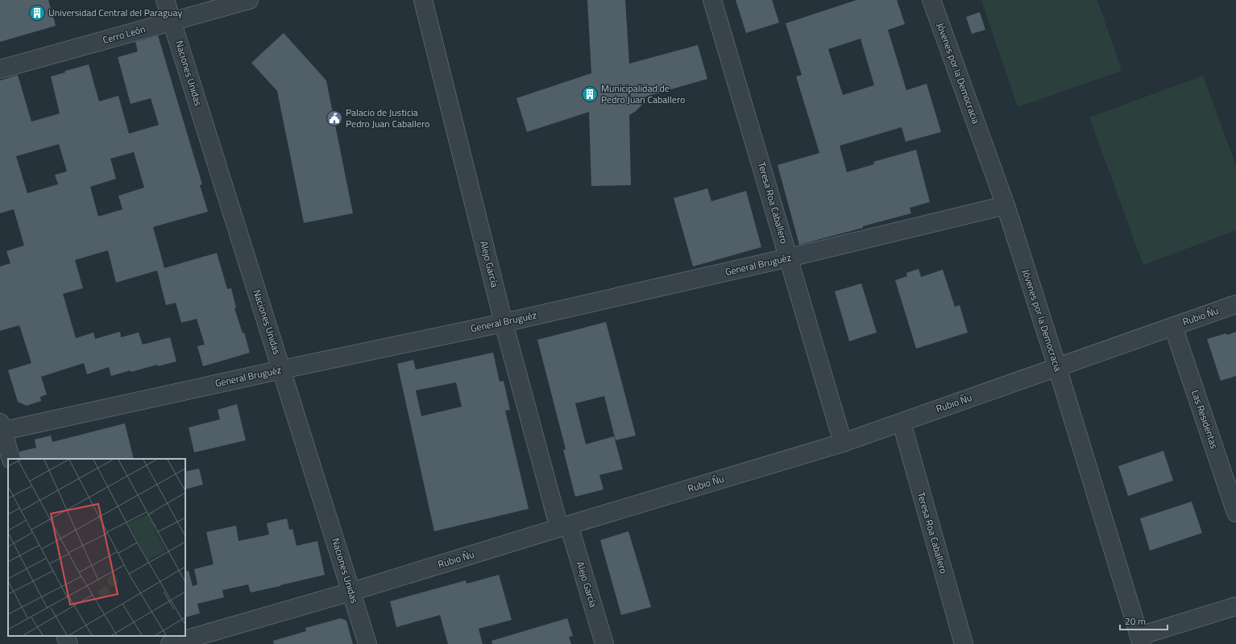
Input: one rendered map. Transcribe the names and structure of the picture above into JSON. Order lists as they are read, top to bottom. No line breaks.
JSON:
{"streets":{"street":["Cerro León","Naciones Unidas","Jóvenes por la Democracia","Teresa Roa Caballero","Alejo García","General Bruguéz","Rubio Ñu","Las Residentas"]},"crossings":[["Cerro León","Naciones Unidas"],["Naciones Unidas","General Bruguéz"],["Naciones Unidas","Rubio Ñu"],["Jóvenes por la Democracia","General Bruguéz"],["Jóvenes por la Democracia","Rubio Ñu"],["Teresa Roa Caballero","General Bruguéz"],["Teresa Roa Caballero","Rubio Ñu"],["Alejo García","General Bruguéz"],["Alejo García","Rubio Ñu"],["Rubio Ñu","Las Residentas"]],"places":{"building":["Universidad Central del Paraguay","Municipalidad de Pedro Juan Caballero"],"public building":["Palacio de Justicia Pedro Juan Caballero"]},"scale_bar":"20 m"}
